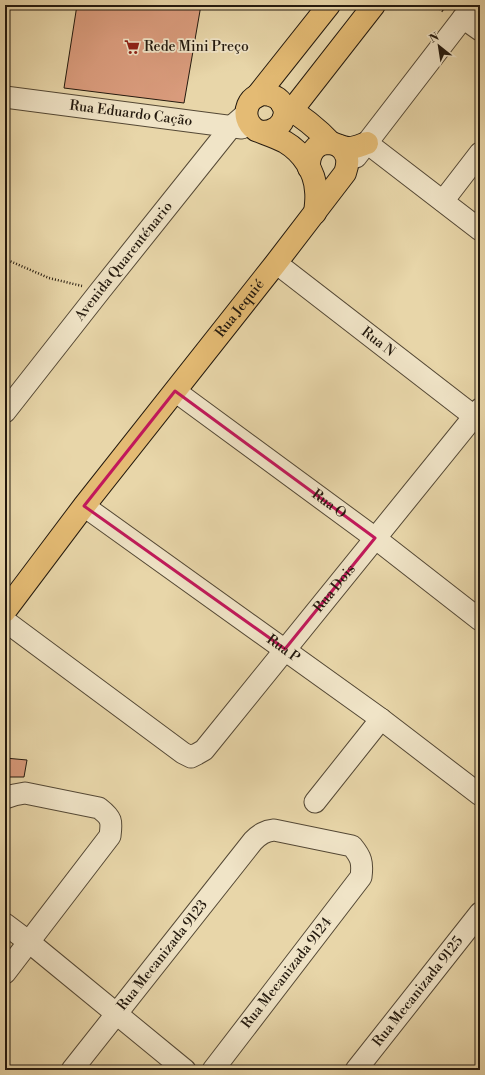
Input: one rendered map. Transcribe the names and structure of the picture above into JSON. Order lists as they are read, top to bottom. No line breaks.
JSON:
{"streets":{"main road":["Avenida Quarenténario","Rua Jequié"],"street":["Rua Eduardo Cação","Rua N","Rua O","Rua Dois","Rua P","Rua Mecanizada 9123","Rua Mecanizada 9124","Rua Mecanizada 9125"]},"crossings":[["Rua Eduardo Cação","Avenida Quarenténario"],["Rua Jequié","Rua N"],["Rua Jequié","Rua O"],["Rua Jequié","Rua P"],["Rua N","Rua Dois"],["Rua O","Rua Dois"],["Rua Dois","Rua P"],["Rua Mecanizada 9123","Rua Mecanizada 9124"]],"places":{"supermarket":["Rede Mini Preço"]},"north":"top left"}
